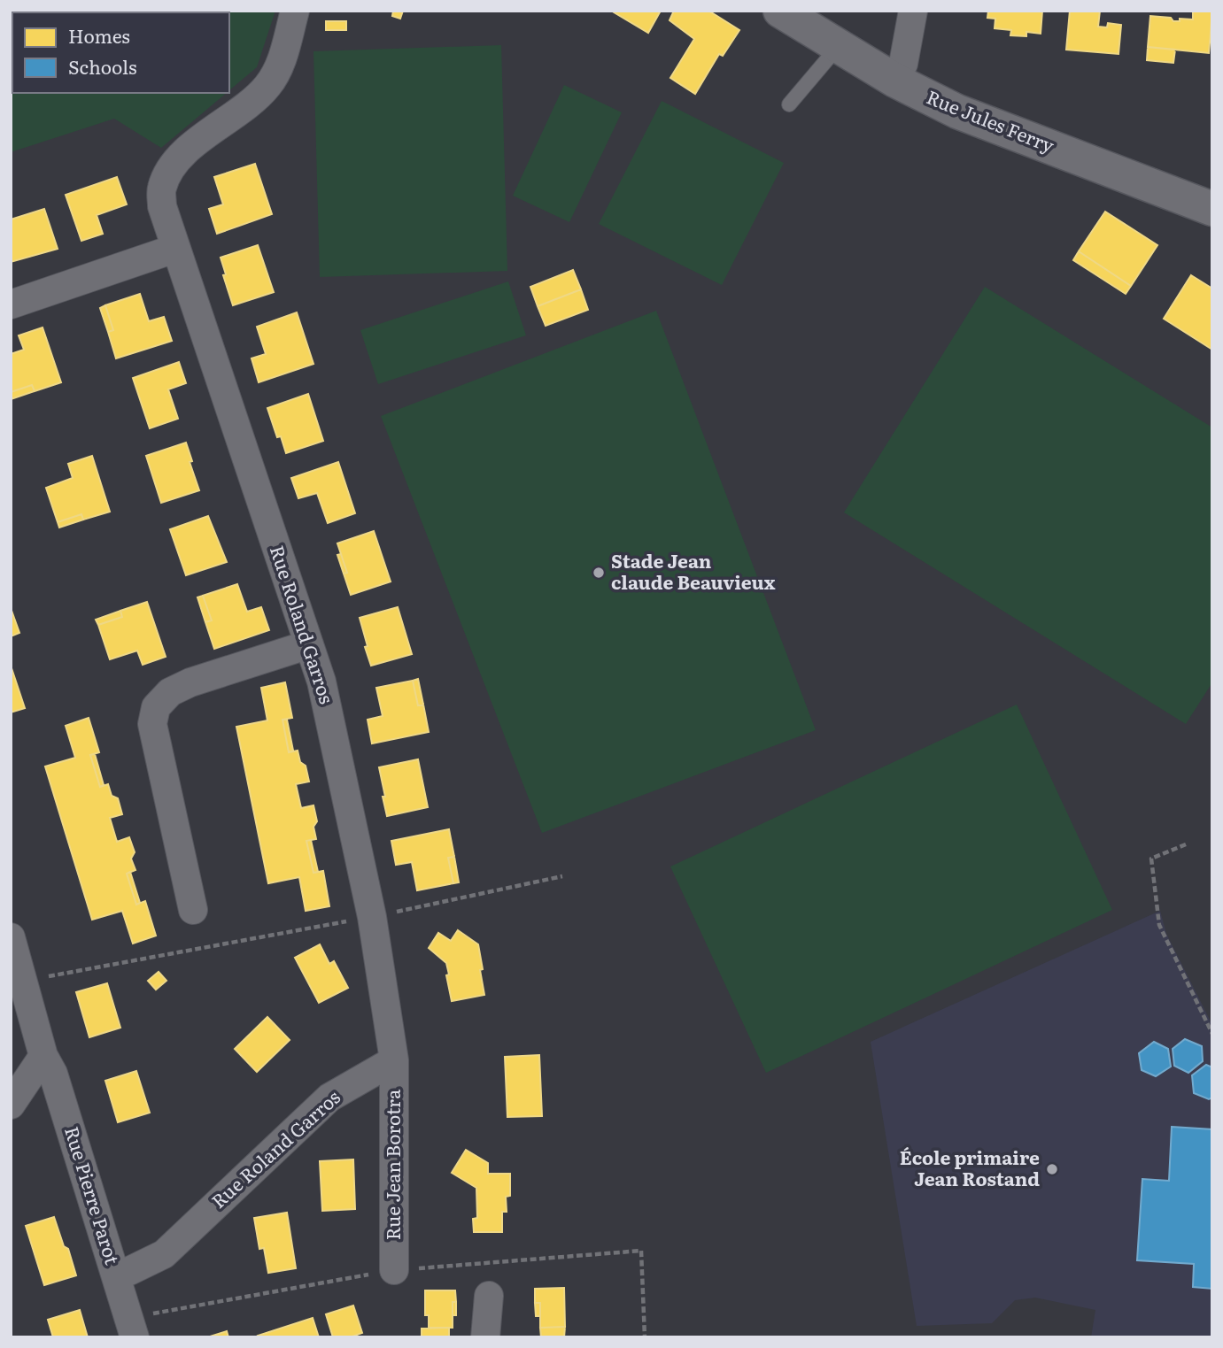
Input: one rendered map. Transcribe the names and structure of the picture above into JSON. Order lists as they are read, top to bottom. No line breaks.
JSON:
{"streets":{"main road":["Rue Jules Ferry"],"street":["Rue Roland Garros","Rue Jean Borotra","Rue Pierre Parot"]},"crossings":[["Rue Roland Garros","Rue Jean Borotra"],["Rue Roland Garros","Rue Pierre Parot"]],"places":["Stade Jean claude Beauvieux","École primaire Jean Rostand"],"legend":["Homes","Schools"]}
